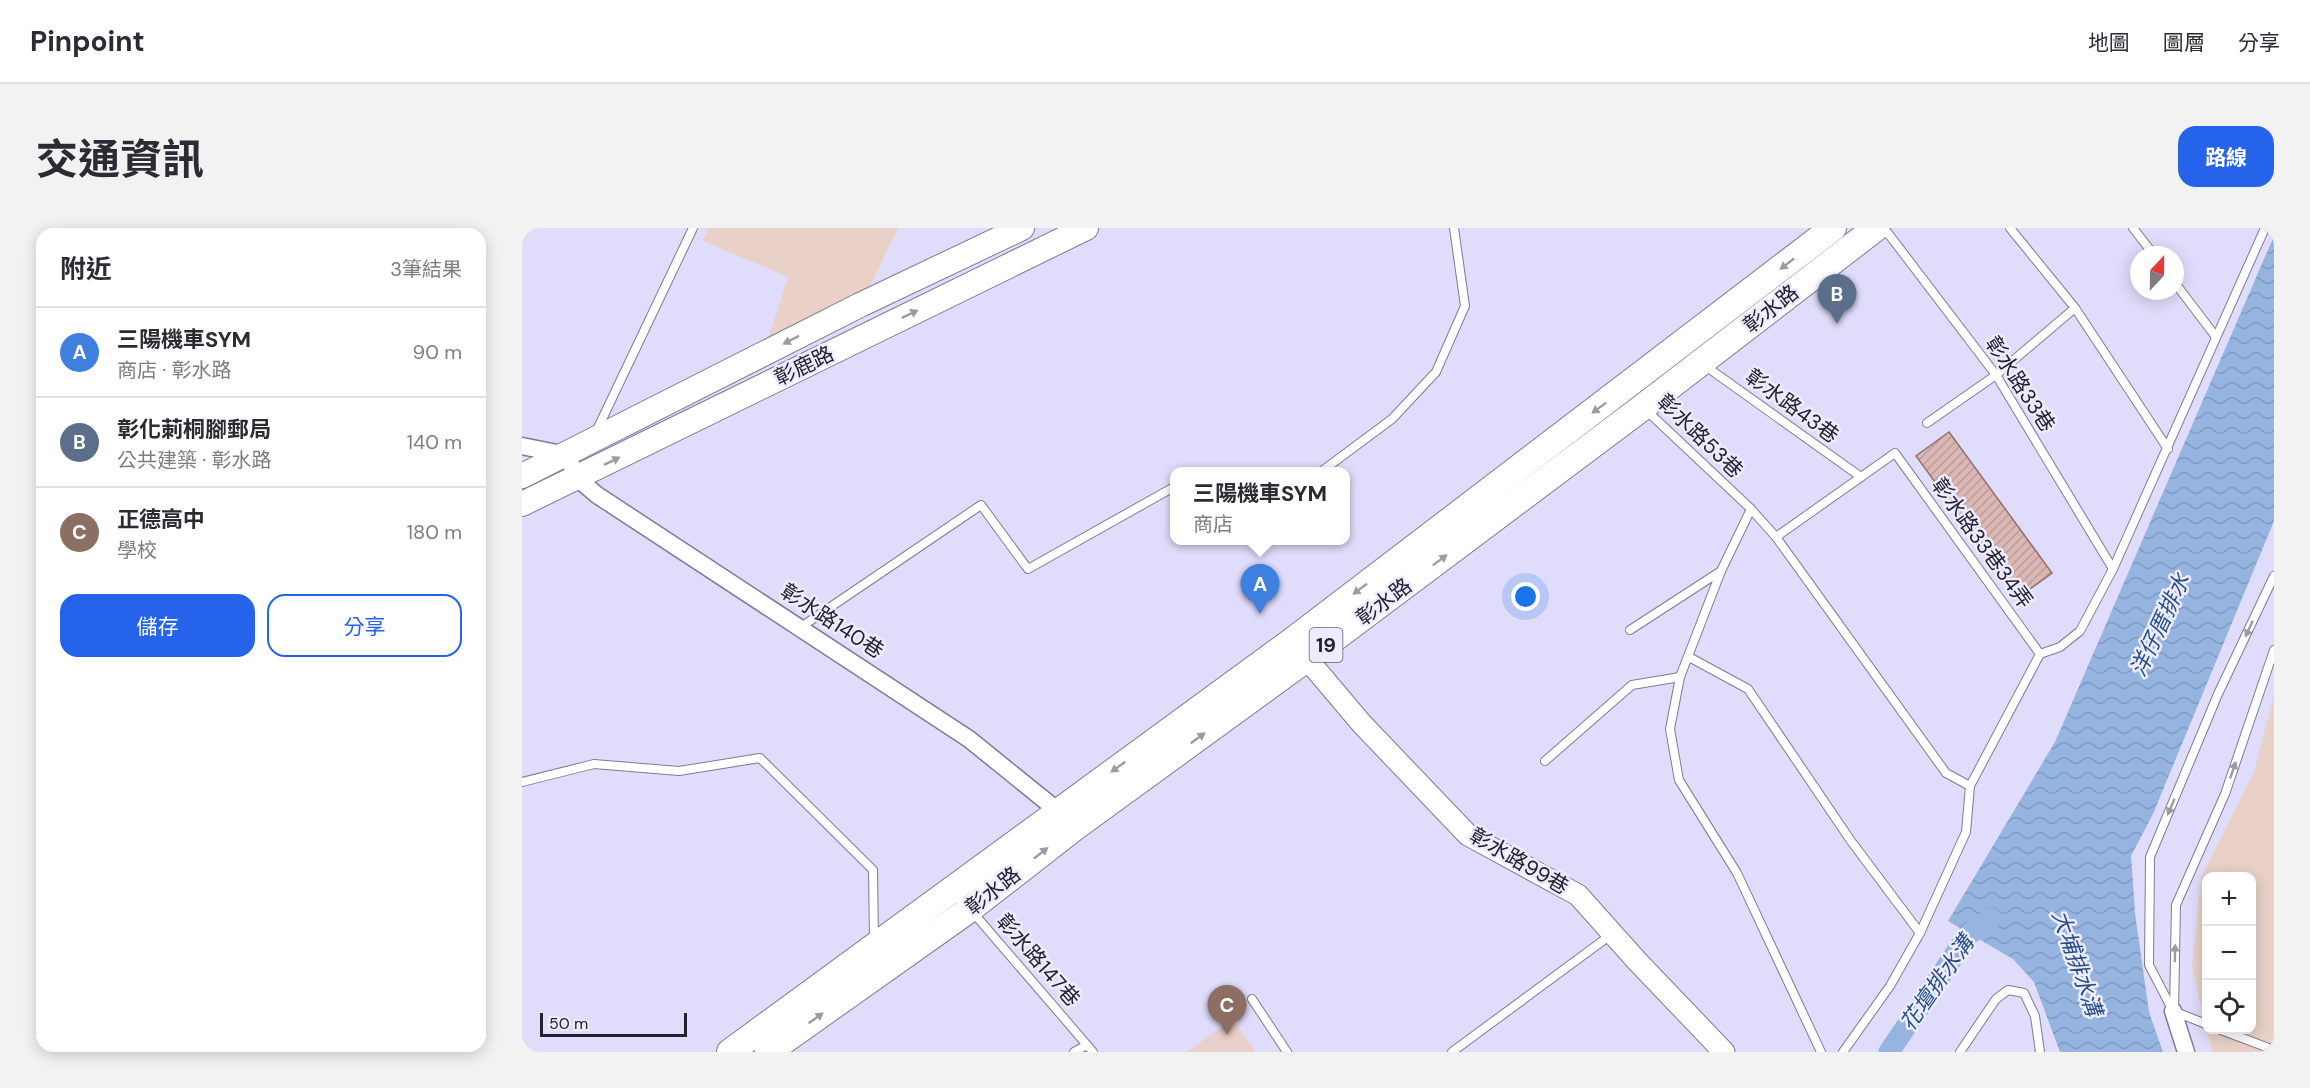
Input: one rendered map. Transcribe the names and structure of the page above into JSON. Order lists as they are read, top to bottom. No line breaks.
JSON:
{"streets":{"main road":["彰水路","彰鹿路","19"],"street":["彰水路140巷","彰水路99巷"],"lane":["彰水路33巷","彰水路43巷","彰水路53巷","彰水路33巷34弄","彰水路147巷"]},"crossings":[["彰水路","彰水路43巷"],["彰水路","彰水路53巷"],["彰水路","彰水路140巷"],["彰水路","彰水路99巷"],["彰水路","彰水路147巷"],["彰鹿路","彰水路140巷"],["彰水路43巷","彰水路33巷34弄"]],"water":["洋仔厝排水","大埔排水溝","花壇排水溝"],"scale_bar":"50 m","north":"top","page":{"header":"Pinpoint","nav":["地圖","圖層","分享"],"title":"交通資訊","buttons":["路線",["儲存","分享"]],"heading":["附近","3筆結果"],"pins":["B","A","C"],"list":[{"mark":"A","name":"三陽機車SYM","note":"商店 · 彰水路","value":"90 m"},{"mark":"B","name":"彰化莿桐腳郵局","note":"公共建築 · 彰水路","value":"140 m"},{"mark":"C","name":"正德高中","note":"學校","value":"180 m"}],"popup":["三陽機車SYM","商店"],"map_buttons":["+","−"],"scale":"50 m"}}
